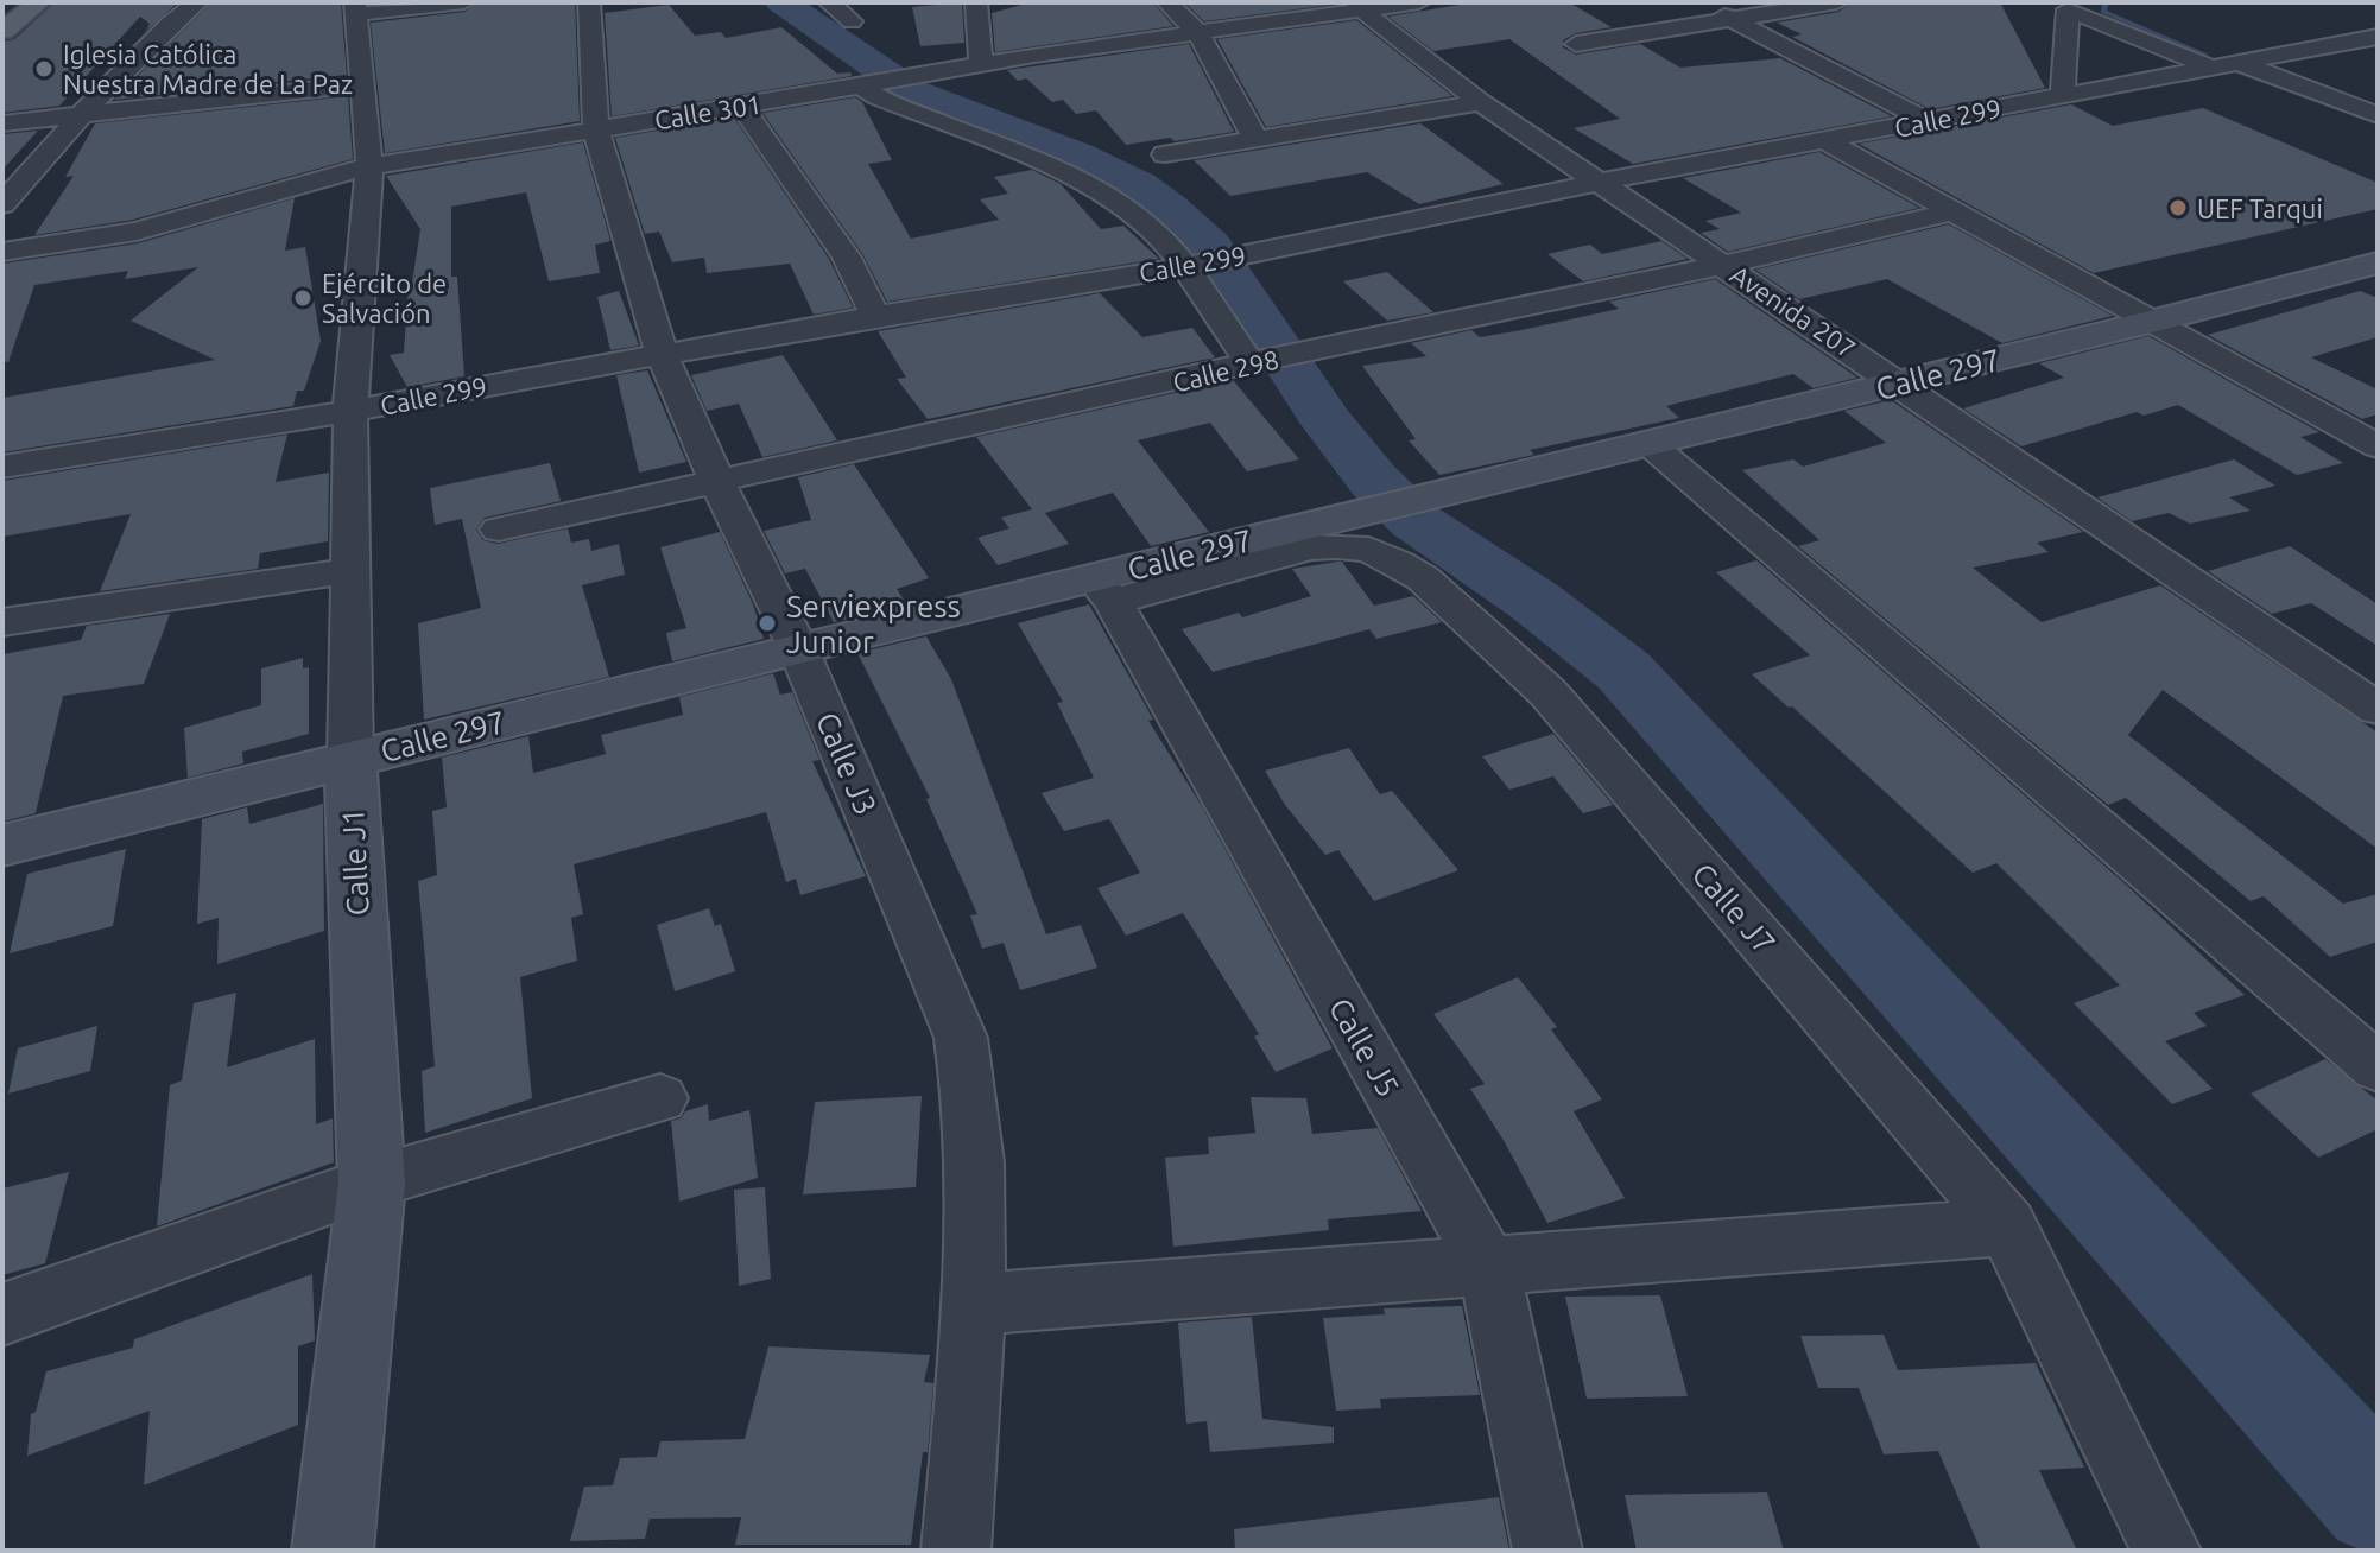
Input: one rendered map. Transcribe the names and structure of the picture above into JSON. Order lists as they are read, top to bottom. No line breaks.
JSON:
{"streets":{"street":["Calle 301","Calle 299","Avenida 207","Calle 298","Calle 297","Calle J3","Calle J1","Calle J7","Calle J5"]},"crossings":[["Calle 301","Avenida 207"],["Calle 301","Calle J3"],["Calle 301","Calle J1"],["Calle 299","Avenida 207"],["Calle 299","Calle J3"],["Calle 299","Calle J1"],["Avenida 207","Calle 298"],["Avenida 207","Calle 297"],["Calle 298","Calle J3"],["Calle 297","Calle J3"],["Calle 297","Calle J1"],["Calle 297","Calle J7"],["Calle 297","Calle J5"],["Calle J7","Calle J5"]],"places":["Iglesia Católica Nuestra Madre de La Paz","UEF Tarqui","Ejército de Salvación","Serviexpress Junior"]}
